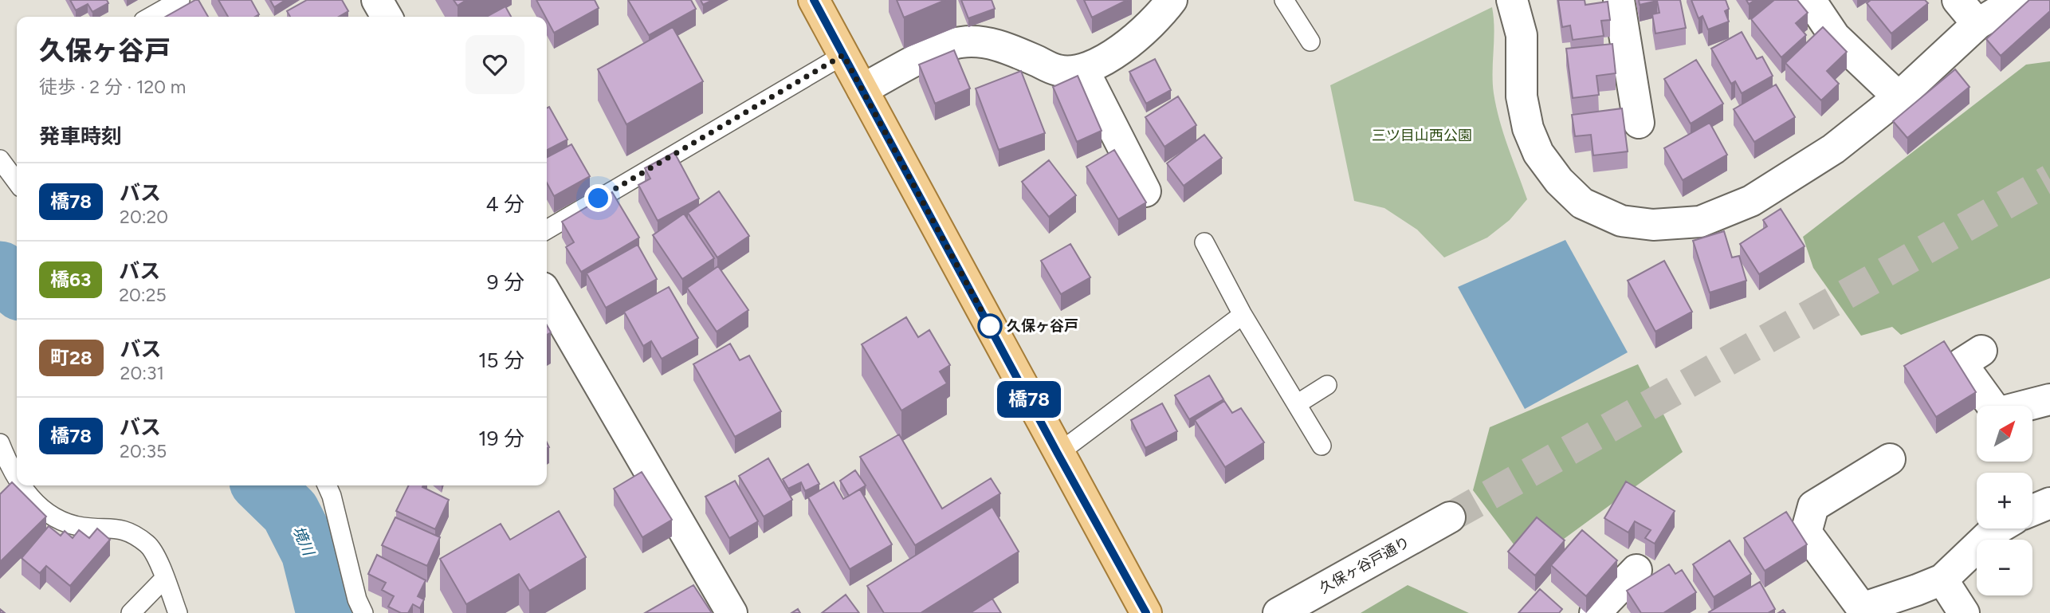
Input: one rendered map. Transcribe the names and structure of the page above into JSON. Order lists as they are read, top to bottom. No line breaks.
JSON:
{"streets":{"street":["久保ヶ谷戸通り"]},"water":["境川"],"parks":["三ツ目山西公園"],"places":["久保ヶ谷戸"],"lines":["bus line 橋78"],"north":"top right","page":{"on_map":"橋78","heading":[["久保ヶ谷戸","徒歩 · 2 分 · 120 m"],"発車時刻"],"list":[{"mark":"橋78","name":"バス","note":"20:20","value":"4 分"},{"mark":"橋63","name":"バス","note":"20:25","value":"9 分"},{"mark":"町28","name":"バス","note":"20:31","value":"15 分"},{"mark":"橋78","name":"バス","note":"20:35","value":"19 分"}],"map_buttons":["+","−"]}}
